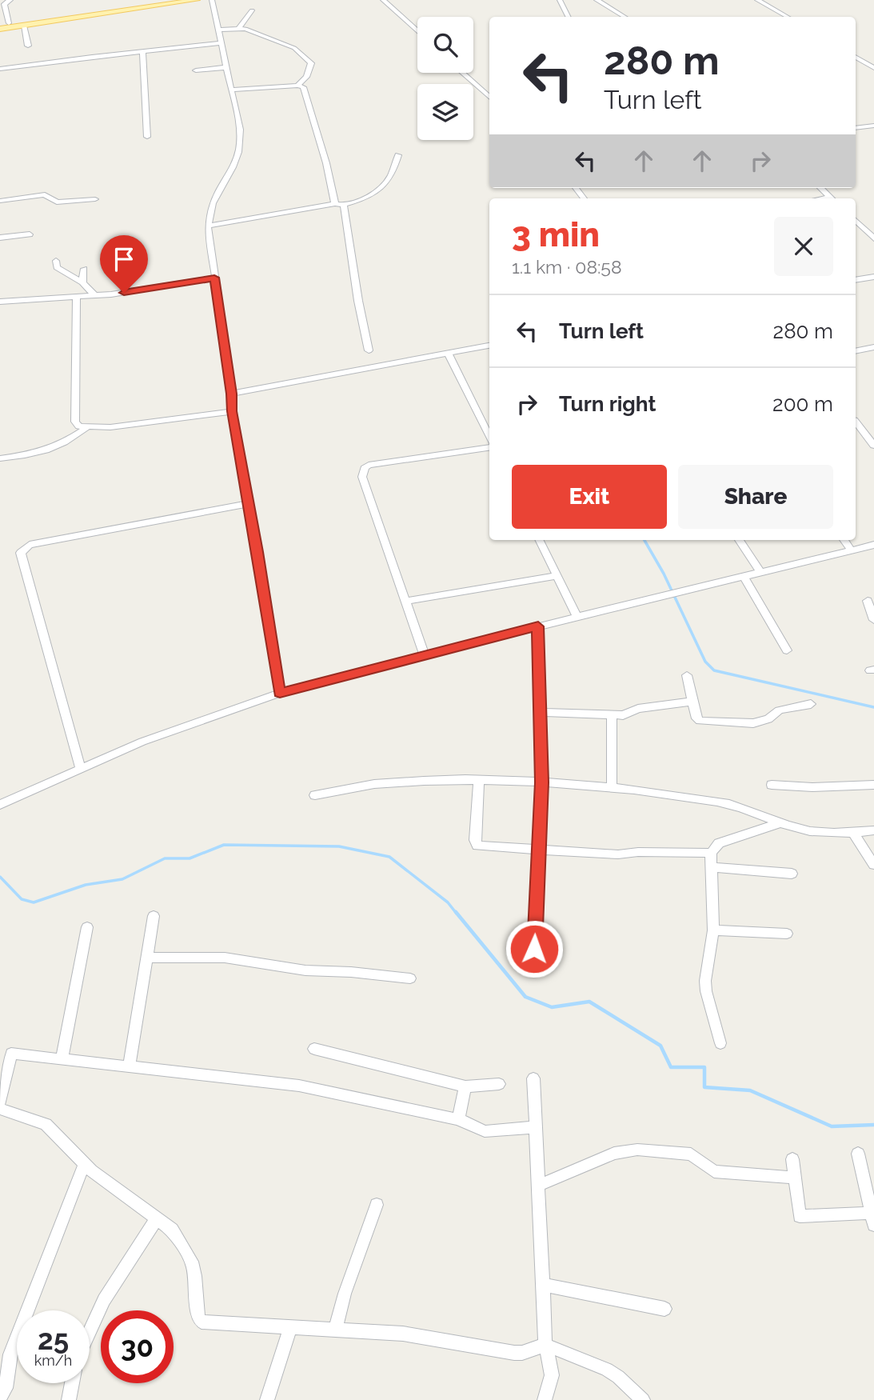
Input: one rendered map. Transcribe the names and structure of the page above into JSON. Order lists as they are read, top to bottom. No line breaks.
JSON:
{"page":{"turn":["280 m","Turn left"],"heading":["3 min","1.1 km · 08:58"],"list":[{"name":"Turn left","value":"280 m"},{"name":"Turn right","value":"200 m"}],"buttons":["Exit","Share"],"speed":"25 km/h","limit":"30"}}
